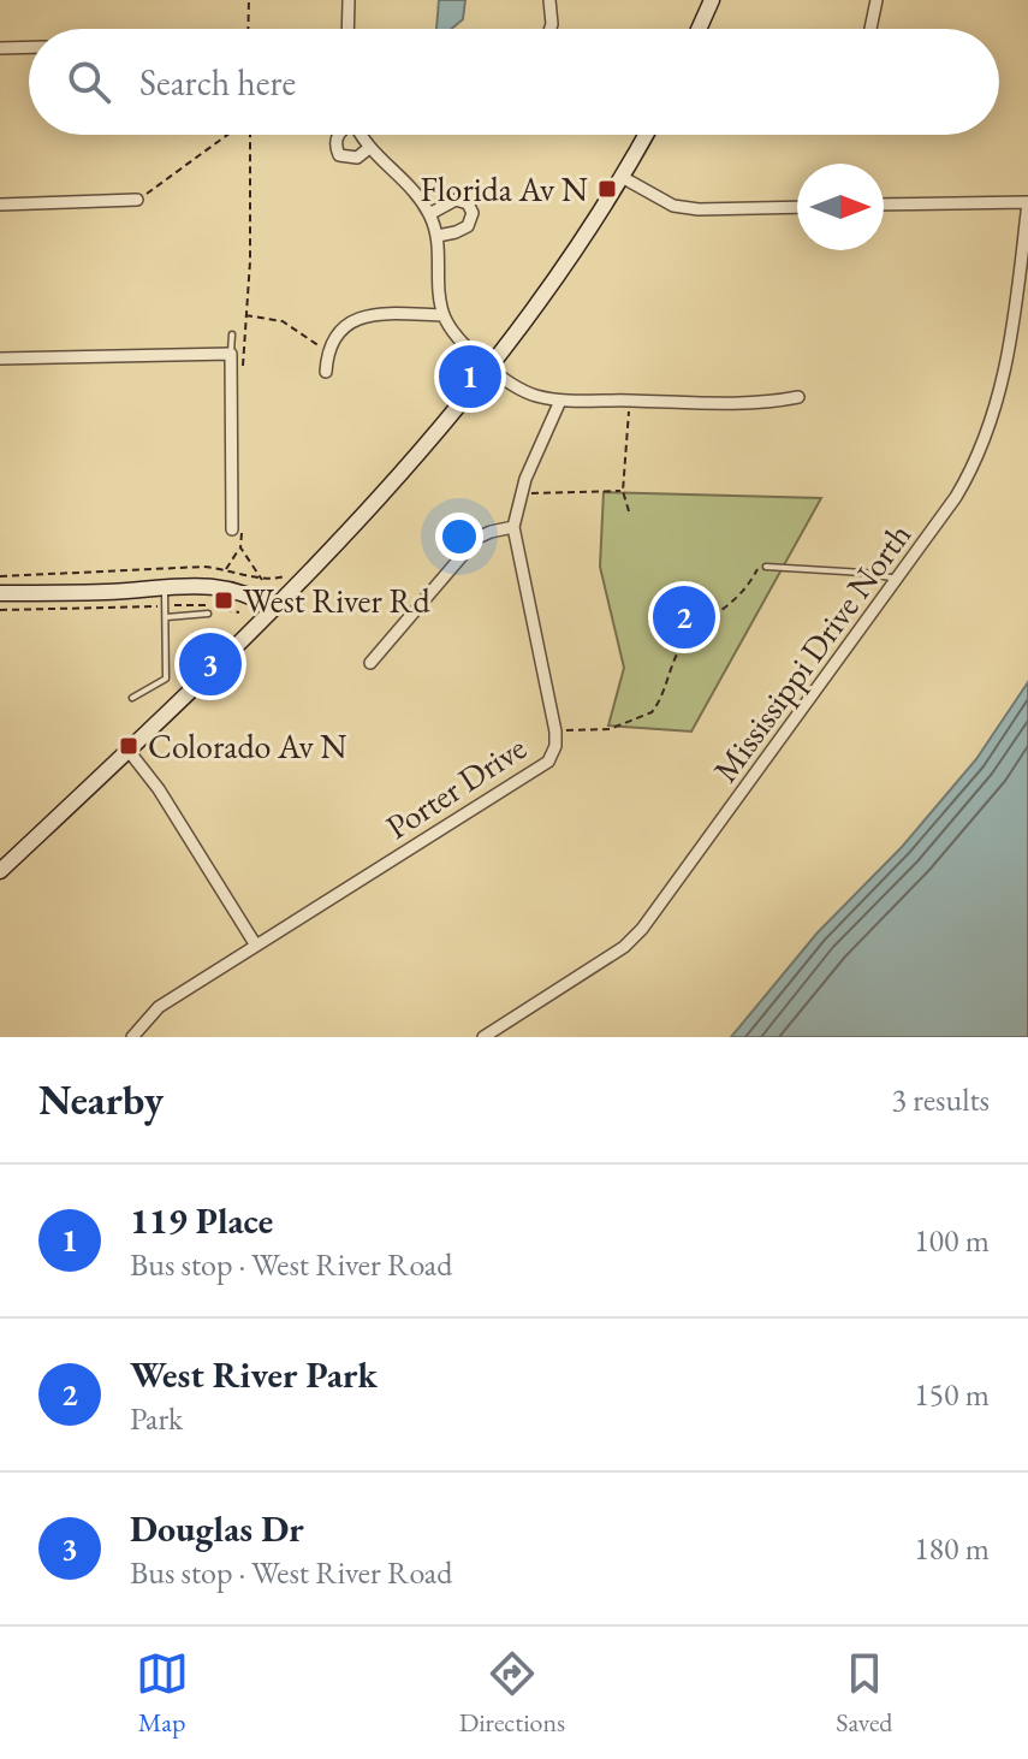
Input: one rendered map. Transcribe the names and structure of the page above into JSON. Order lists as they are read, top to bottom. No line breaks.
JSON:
{"streets":{"street":["Mississippi Drive North","Porter Drive"]},"places":{"transit":["Florida Av N","West River Rd","Colorado Av N"]},"north":"right","page":{"search":"Search here","pins":["1","2","3"],"heading":["Nearby","3 results"],"list":[{"mark":"1","name":"119 Place","note":"Bus stop · West River Road","value":"100 m"},{"mark":"2","name":"West River Park","note":"Park","value":"150 m"},{"mark":"3","name":"Douglas Dr","note":"Bus stop · West River Road","value":"180 m"}],"nav":["Map","Directions","Saved"]}}
